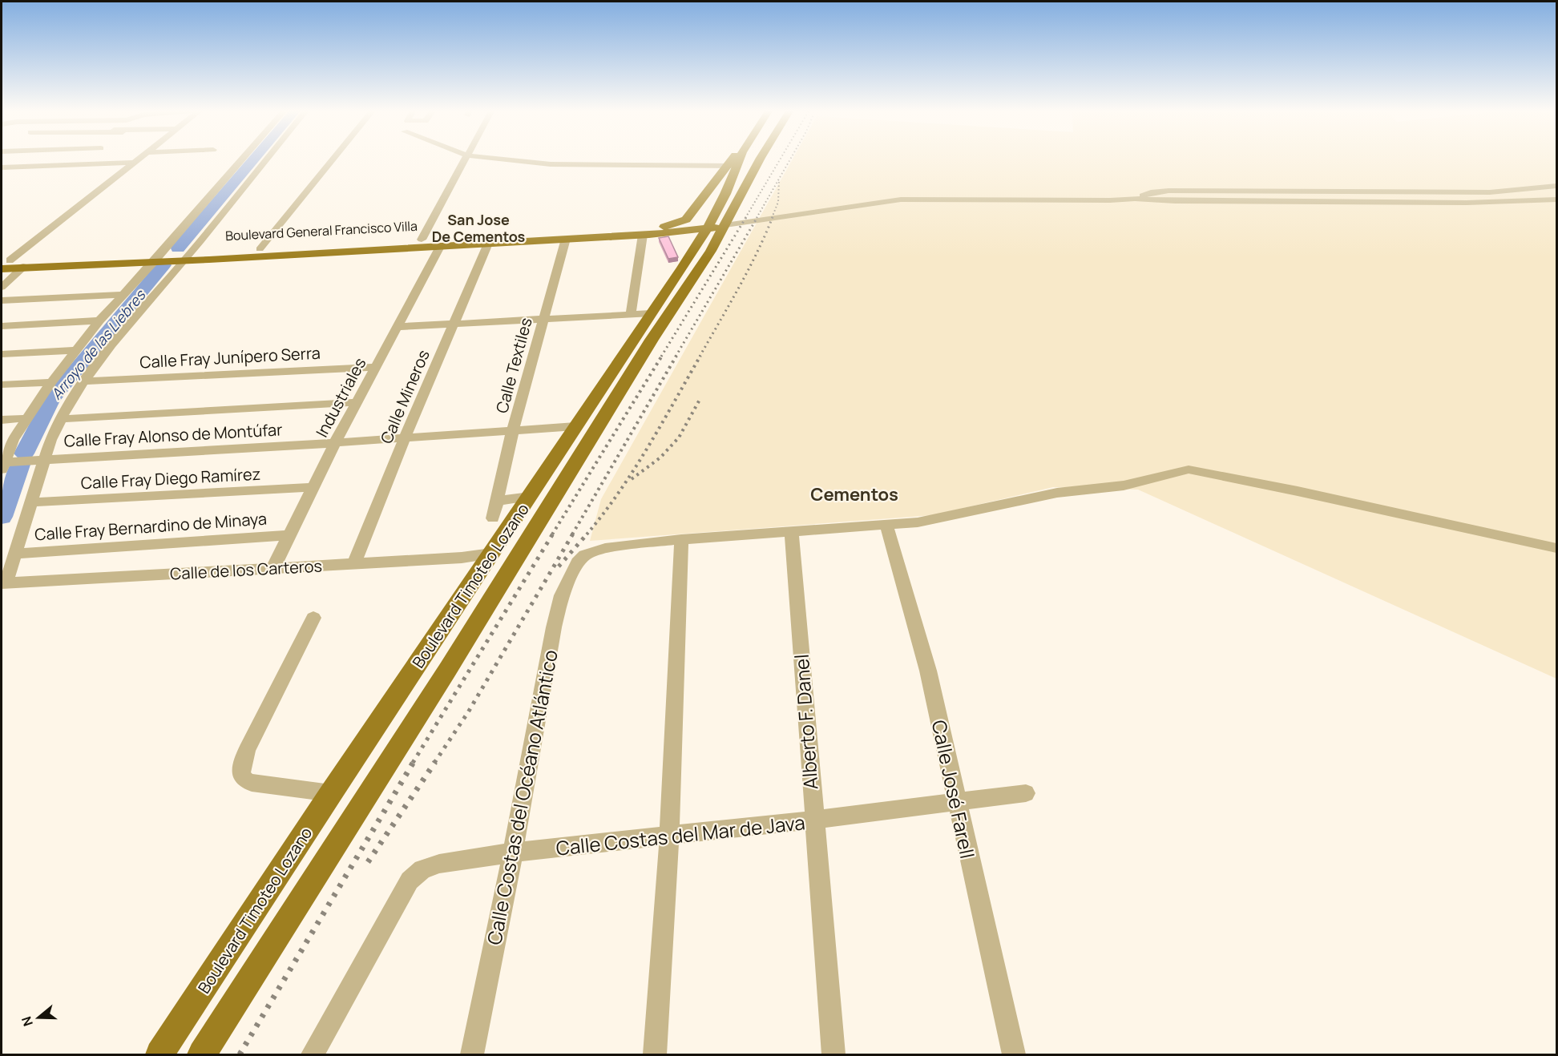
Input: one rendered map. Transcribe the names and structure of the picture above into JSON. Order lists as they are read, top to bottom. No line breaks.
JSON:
{"streets":{"main road":["Boulevard General Francisco Villa","Boulevard Timoteo Lozano"],"street":["Calle Fray Junípero Serra","Calle Textiles","Calle Mineros","Industriales","Calle Fray Alonso de Montúfar","Calle Fray Diego Ramírez","Calle Fray Bernardino de Minaya","Calle de los Carteros","Alberto F. Danel","Calle José Farell","Calle Costas del Océano Atlántico","Calle Costas del Mar de Java"]},"crossings":[["Boulevard General Francisco Villa","Calle Textiles"],["Boulevard General Francisco Villa","Calle Mineros"],["Boulevard General Francisco Villa","Industriales"],["Boulevard General Francisco Villa","Boulevard Timoteo Lozano"],["Calle Fray Junípero Serra","Industriales"],["Calle Textiles","Calle Fray Alonso de Montúfar"],["Calle Mineros","Calle Fray Alonso de Montúfar"],["Calle Mineros","Calle de los Carteros"],["Industriales","Calle Fray Alonso de Montúfar"],["Industriales","Calle Fray Diego Ramírez"],["Industriales","Calle Fray Bernardino de Minaya"],["Industriales","Calle de los Carteros"],["Calle Fray Alonso de Montúfar","Boulevard Timoteo Lozano"],["Calle de los Carteros","Boulevard Timoteo Lozano"],["Alberto F. Danel","Calle Costas del Mar de Java"],["Calle José Farell","Calle Costas del Mar de Java"],["Calle Costas del Océano Atlántico","Calle Costas del Mar de Java"]],"districts":["San Jose De Cementos","Cementos"],"water":["Arroyo de las Liebres"],"north":"left"}
